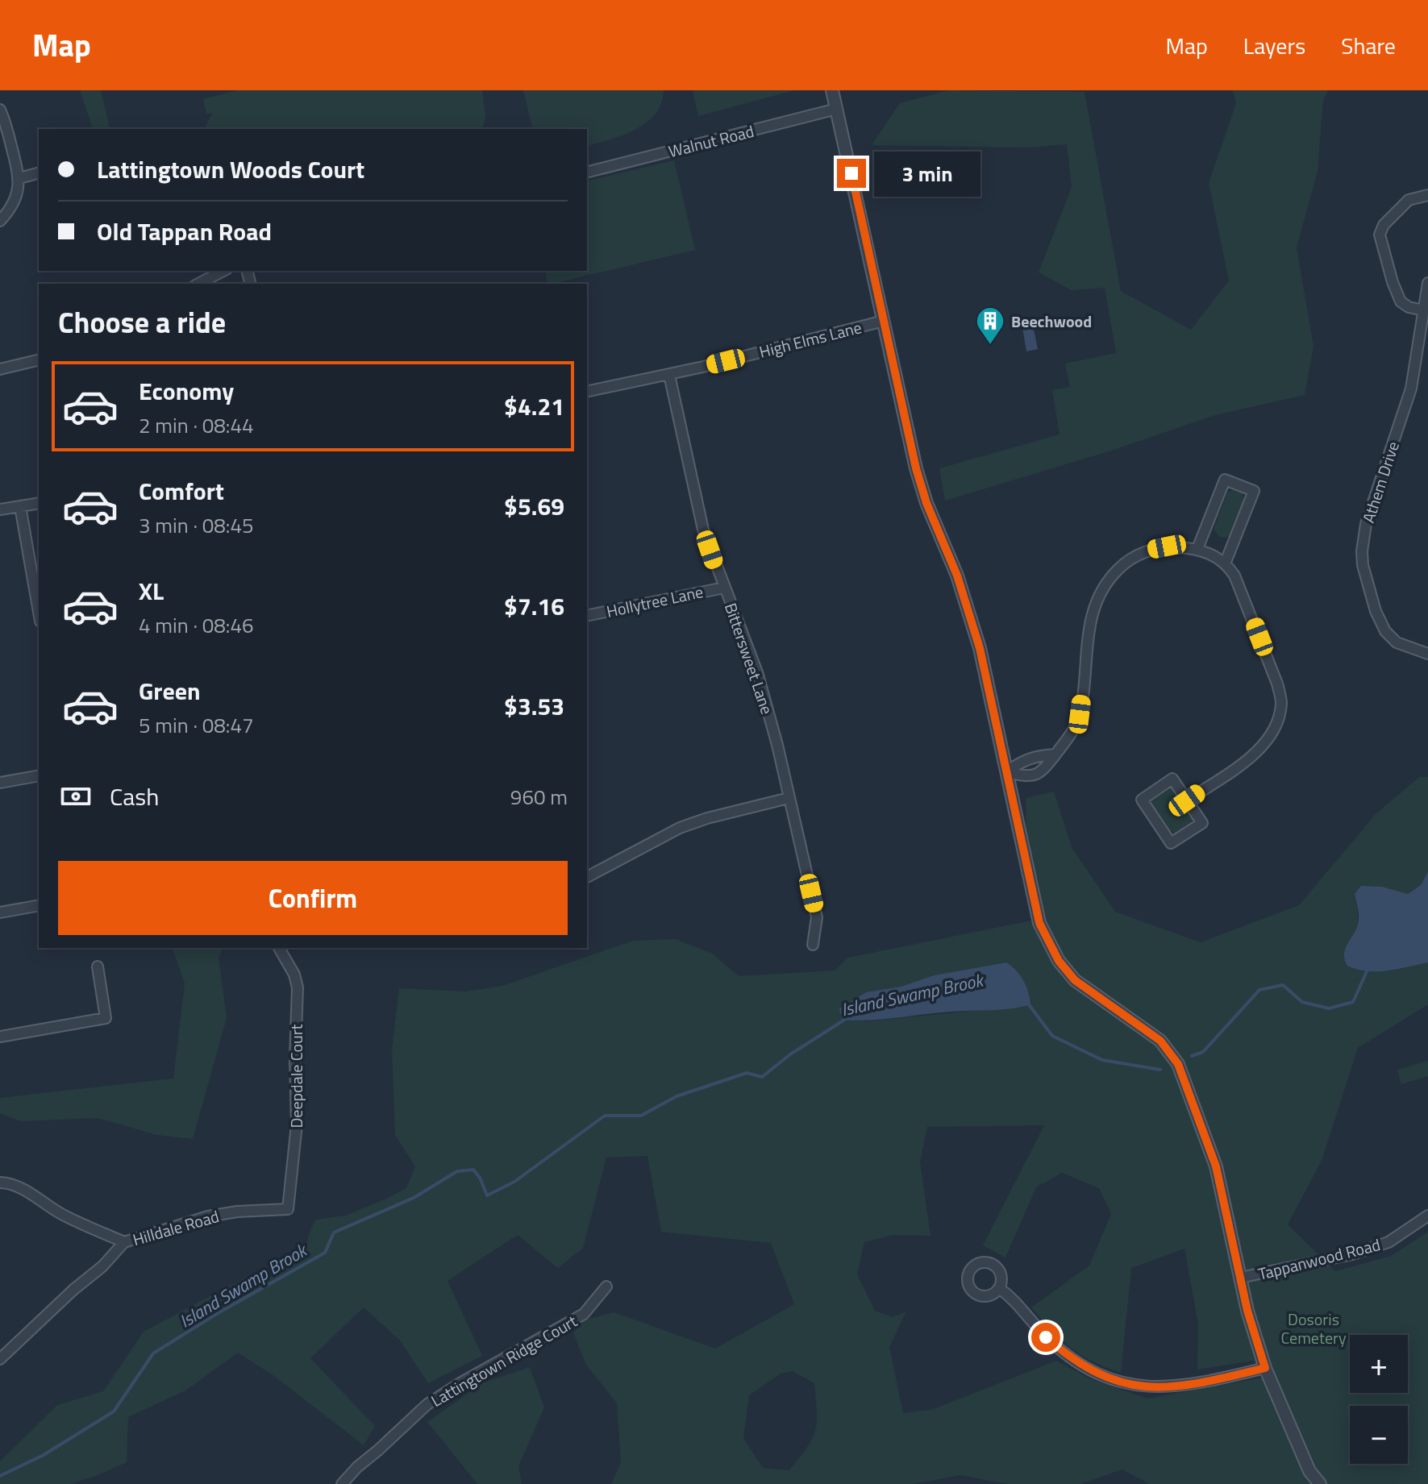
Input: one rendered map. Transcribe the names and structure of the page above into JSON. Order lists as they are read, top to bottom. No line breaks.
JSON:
{"streets":{"street":["Walnut Road","High Elms Lane","Athem Drive","Hollytree Lane","Bittersweet Lane","Deepdale Court","Hilldale Road","Tappanwood Road","Lattingtown Ridge Court"]},"crossings":[["High Elms Lane","Bittersweet Lane"],["Hollytree Lane","Bittersweet Lane"],["Deepdale Court","Hilldale Road"]],"water":["Island Swamp Brook"],"parks":["Dosoris Cemetery"],"places":{"building":["Beechwood"]},"page":{"header":"Map","nav":["Map","Layers","Share"],"banner":["Lattingtown Woods Court","Old Tappan Road"],"bubble":"3 min","heading":"Choose a ride","list":[{"name":"Economy","note":"2 min · 08:44","value":"$4.21"},{"name":"Comfort","note":"3 min · 08:45","value":"$5.69"},{"name":"XL","note":"4 min · 08:46","value":"$7.16"},{"name":"Green","note":"5 min · 08:47","value":"$3.53"}],"pay":["Cash","960 m"],"buttons":"Confirm","map_buttons":["+","−"]}}
